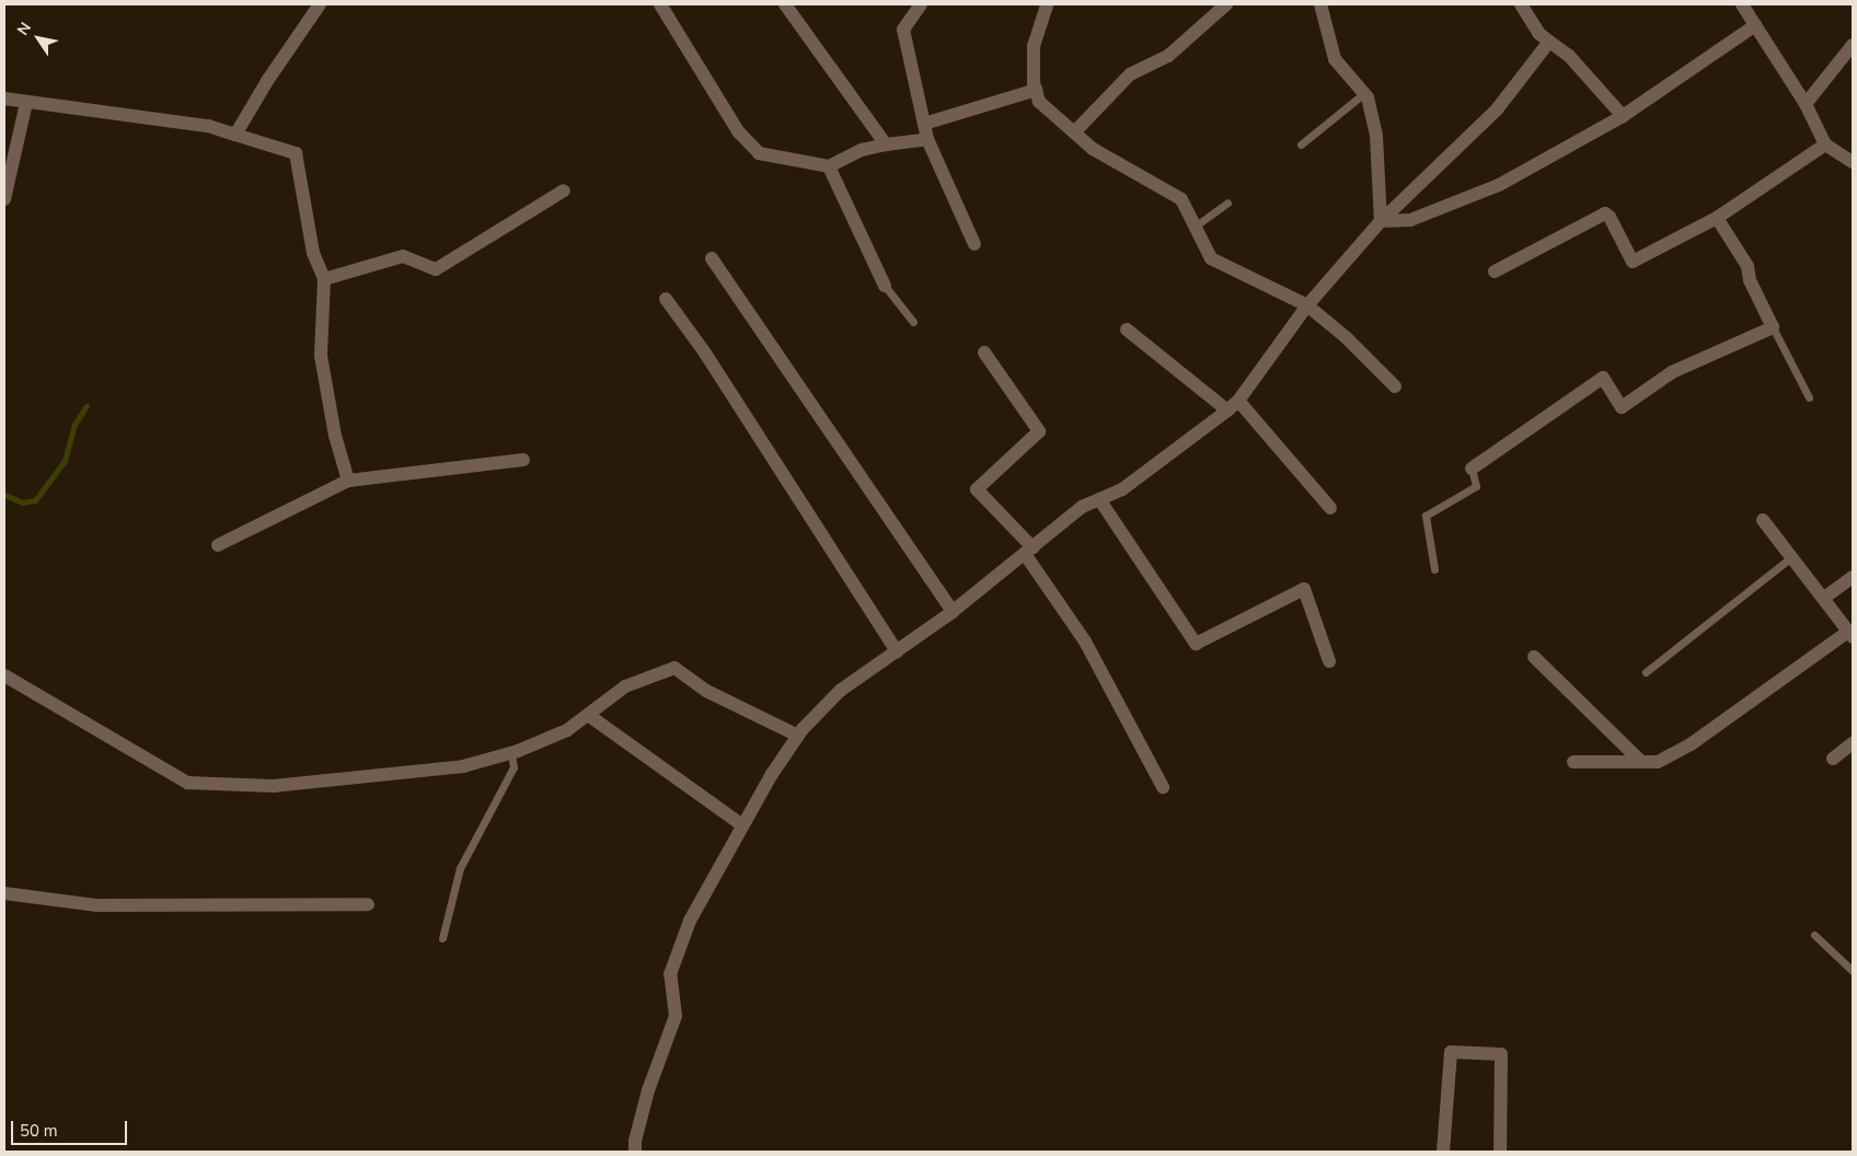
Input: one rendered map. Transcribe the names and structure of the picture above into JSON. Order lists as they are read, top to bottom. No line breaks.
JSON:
{"scale_bar":"50 m","north":"top left"}
